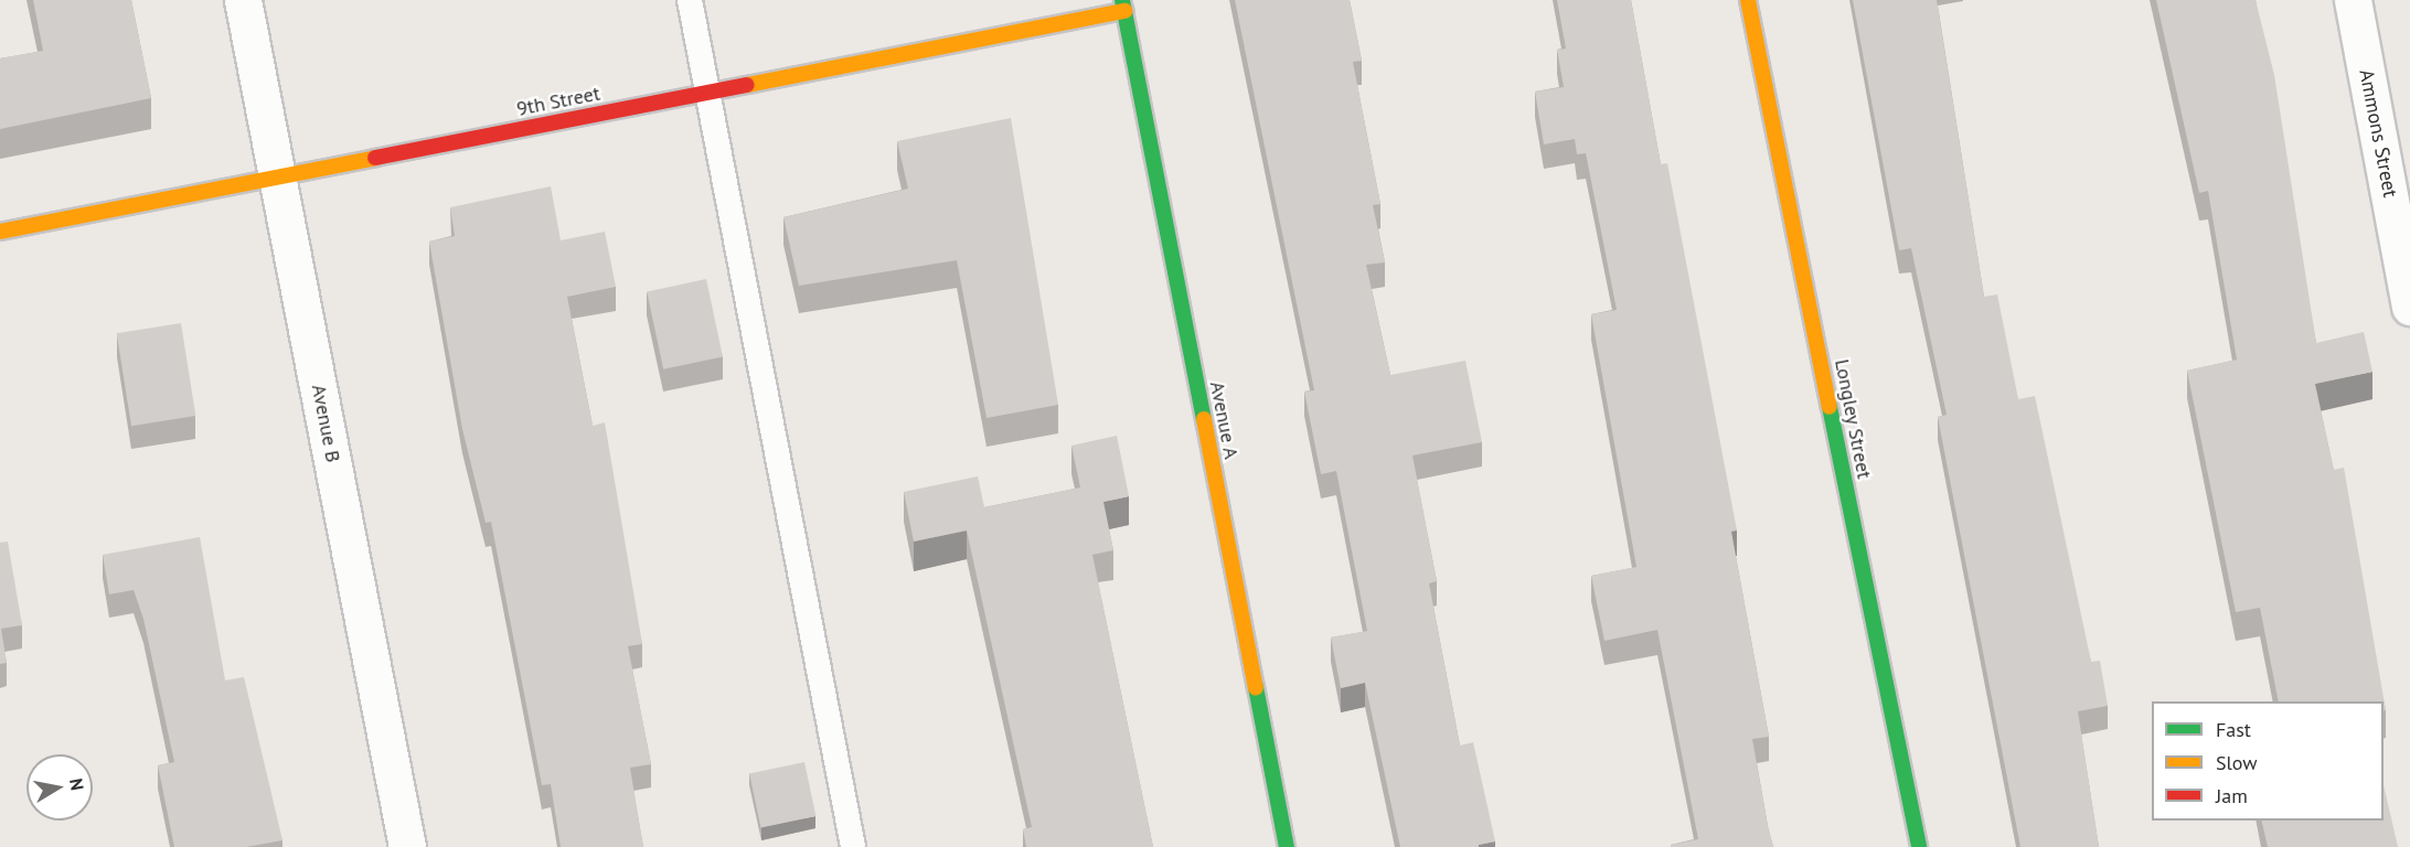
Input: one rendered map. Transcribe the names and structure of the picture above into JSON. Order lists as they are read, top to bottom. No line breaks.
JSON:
{"streets":{"street":["9th Street","Ammons Street","Longley Street","Avenue A","Avenue B"]},"crossings":[["9th Street","Avenue A"],["9th Street","Avenue B"]],"legend":["Fast","Slow","Jam"],"north":"right"}
